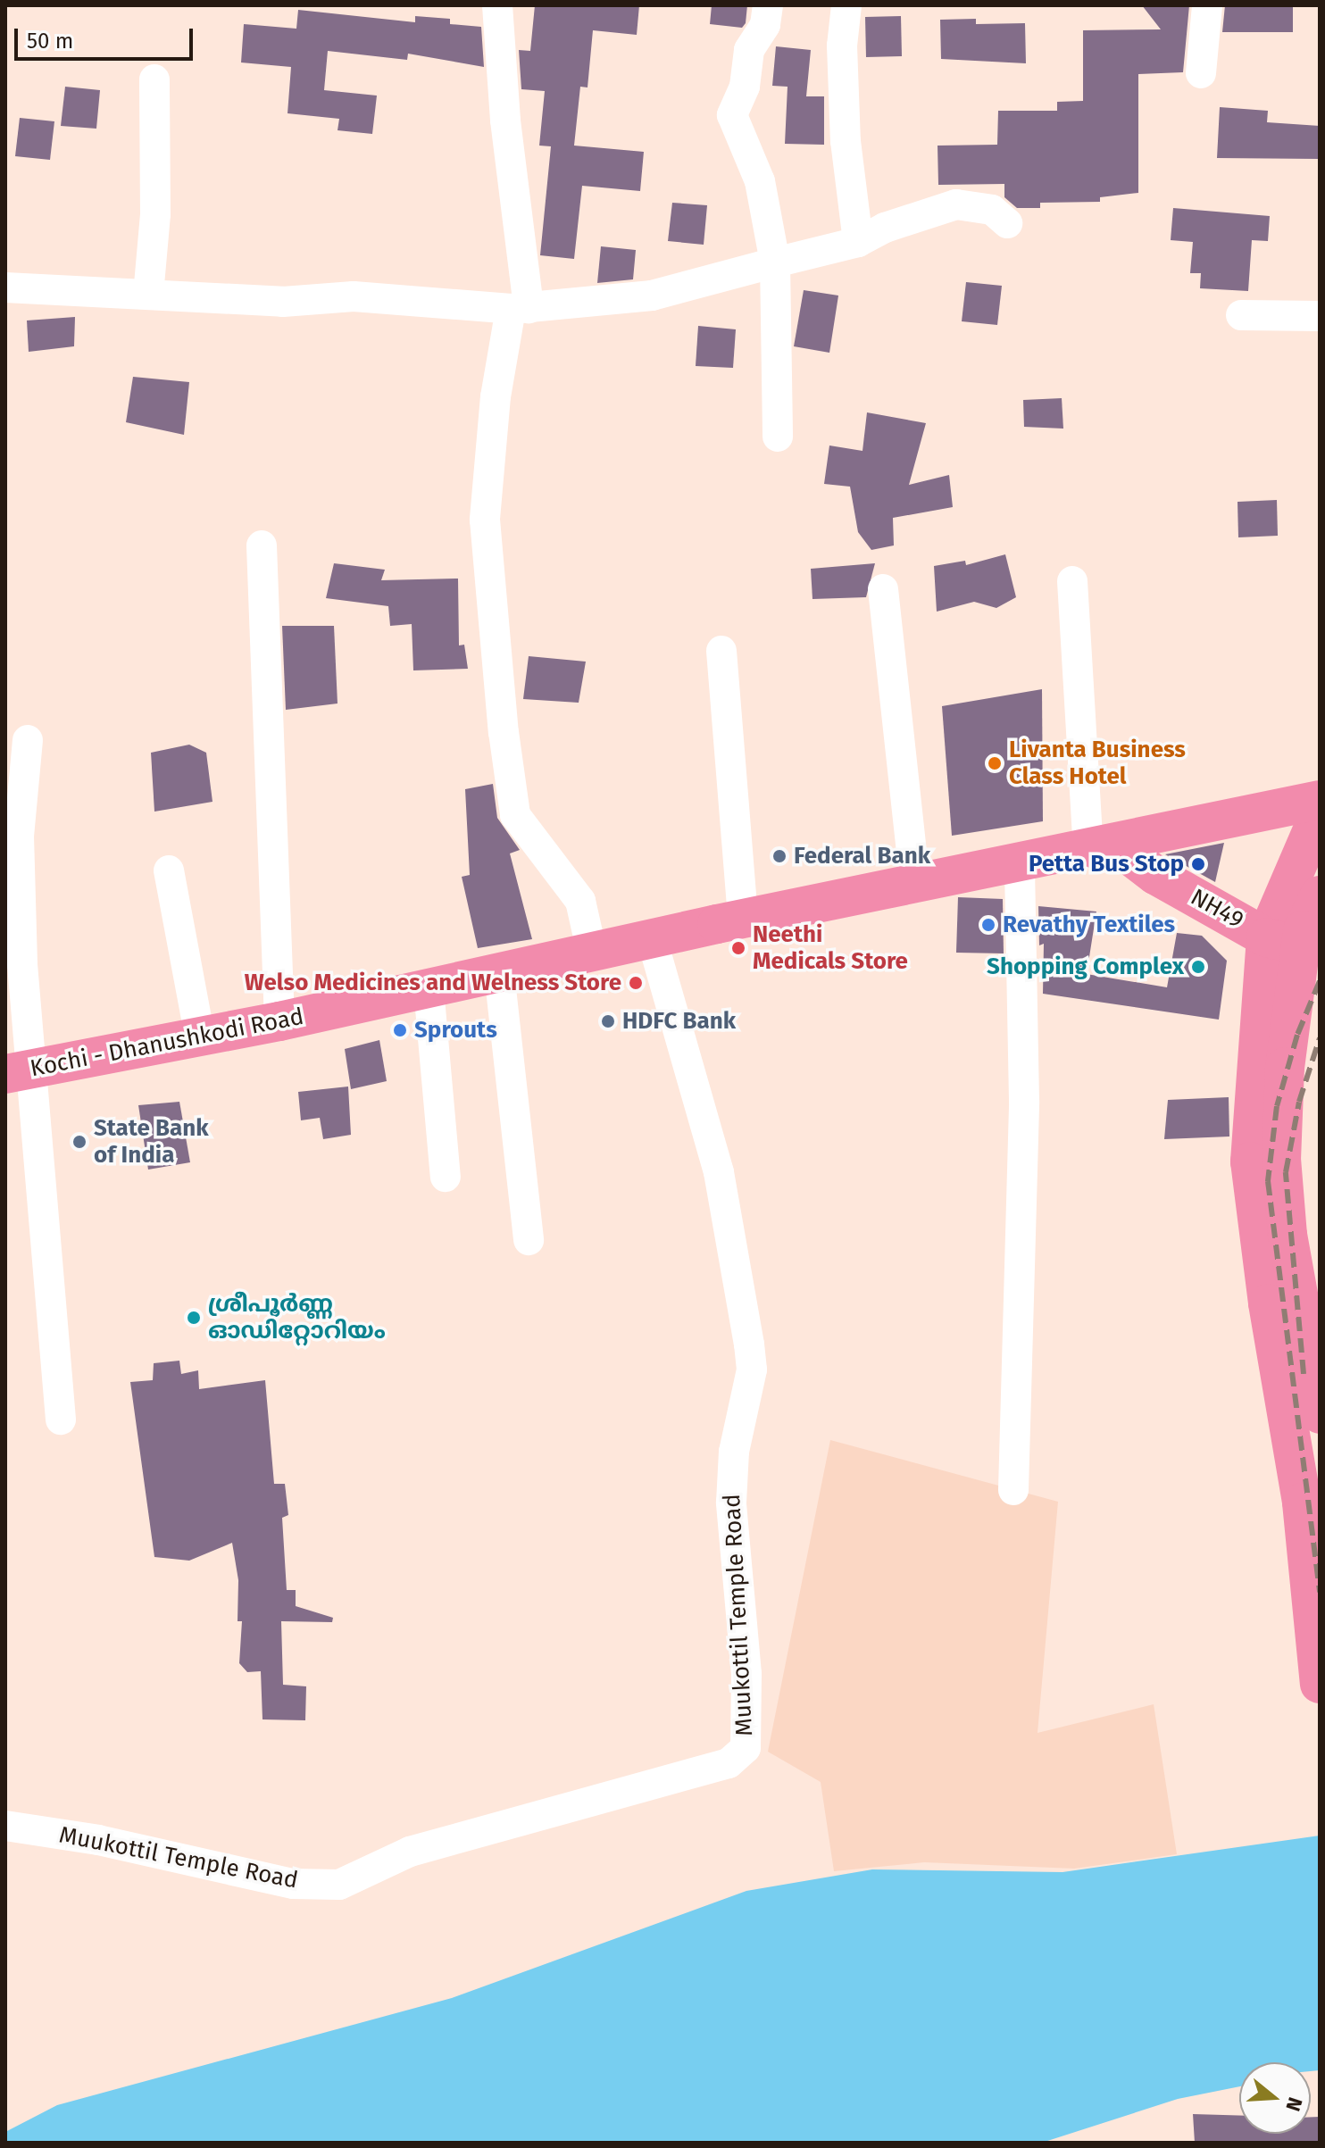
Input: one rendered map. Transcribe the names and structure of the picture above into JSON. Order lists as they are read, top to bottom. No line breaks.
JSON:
{"streets":{"highway":["NH49","Kochi - Dhanushkodi Road"],"street":["Muukottil Temple Road"]},"crossings":[["NH49","Kochi - Dhanushkodi Road"],["Kochi - Dhanushkodi Road","Muukottil Temple Road"]],"places":["Livanta Business Class Hotel","Federal Bank","Petta Bus Stop","Revathy Textiles","Neethi Medicals Store","Shopping Complex","Welso Medicines and Welness Store","HDFC Bank","Sprouts","State Bank of India","ശ്രീപൂർണ്ണ ഓഡിറ്റോറിയം"],"scale_bar":"50 m","north":"right"}
